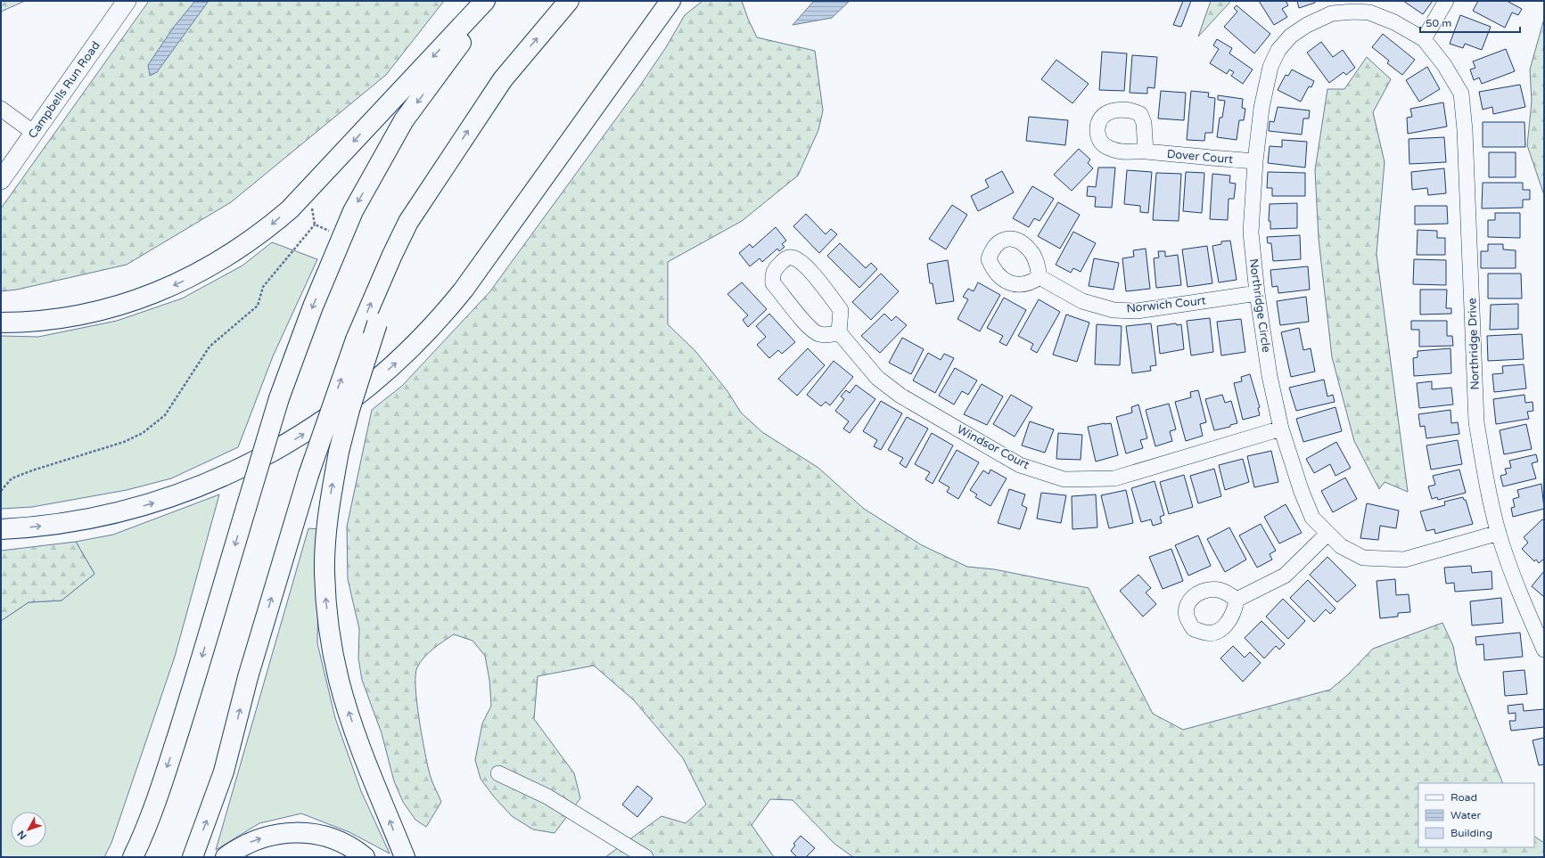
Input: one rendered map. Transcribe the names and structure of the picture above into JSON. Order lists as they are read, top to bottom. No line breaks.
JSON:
{"streets":{"main road":["Campbells Run Road"],"street":["Dover Court","Norwich Court","Northridge Circle","Northridge Drive","Windsor Court"]},"crossings":[["Dover Court","Northridge Circle"],["Norwich Court","Northridge Circle"],["Northridge Circle","Northridge Drive"],["Northridge Circle","Windsor Court"]],"legend":["Road","Water","Building"],"scale_bar":"50 m","north":"bottom left"}
